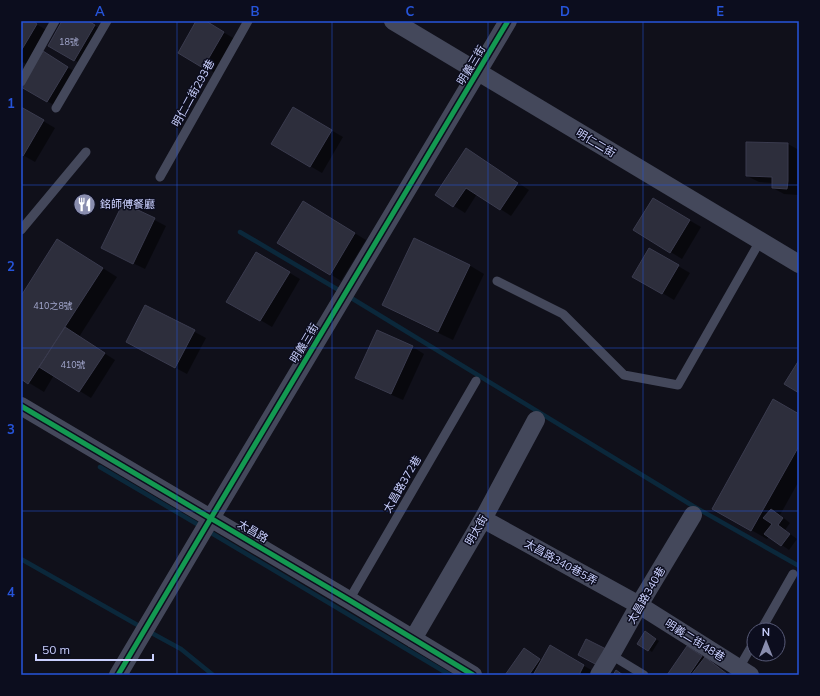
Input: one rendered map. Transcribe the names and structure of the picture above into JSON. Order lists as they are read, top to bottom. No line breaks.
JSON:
{"streets":{"street":["明義三街","明仁二街","明太街","太昌路","太昌路340巷5弄","太昌路340巷","明義二街48巷"],"lane":["明仁二街293巷","太昌路372巷"]},"crossings":[["明義三街","明仁二街"],["明義三街","太昌路"],["太昌路372巷","太昌路"],["明太街","太昌路"],["明太街","太昌路340巷5弄"],["太昌路340巷5弄","太昌路340巷"],["太昌路340巷5弄","明義二街48巷"],["太昌路340巷","明義二街48巷"]],"places":{"restaurant":["銘師傅餐廳"]},"house_numbers":["18號","410之8號","410號"],"scale_bar":"50 m","north":"top","grid":{"columns":["A","B","C","D","E"],"rows":["1","2","3","4"]}}
